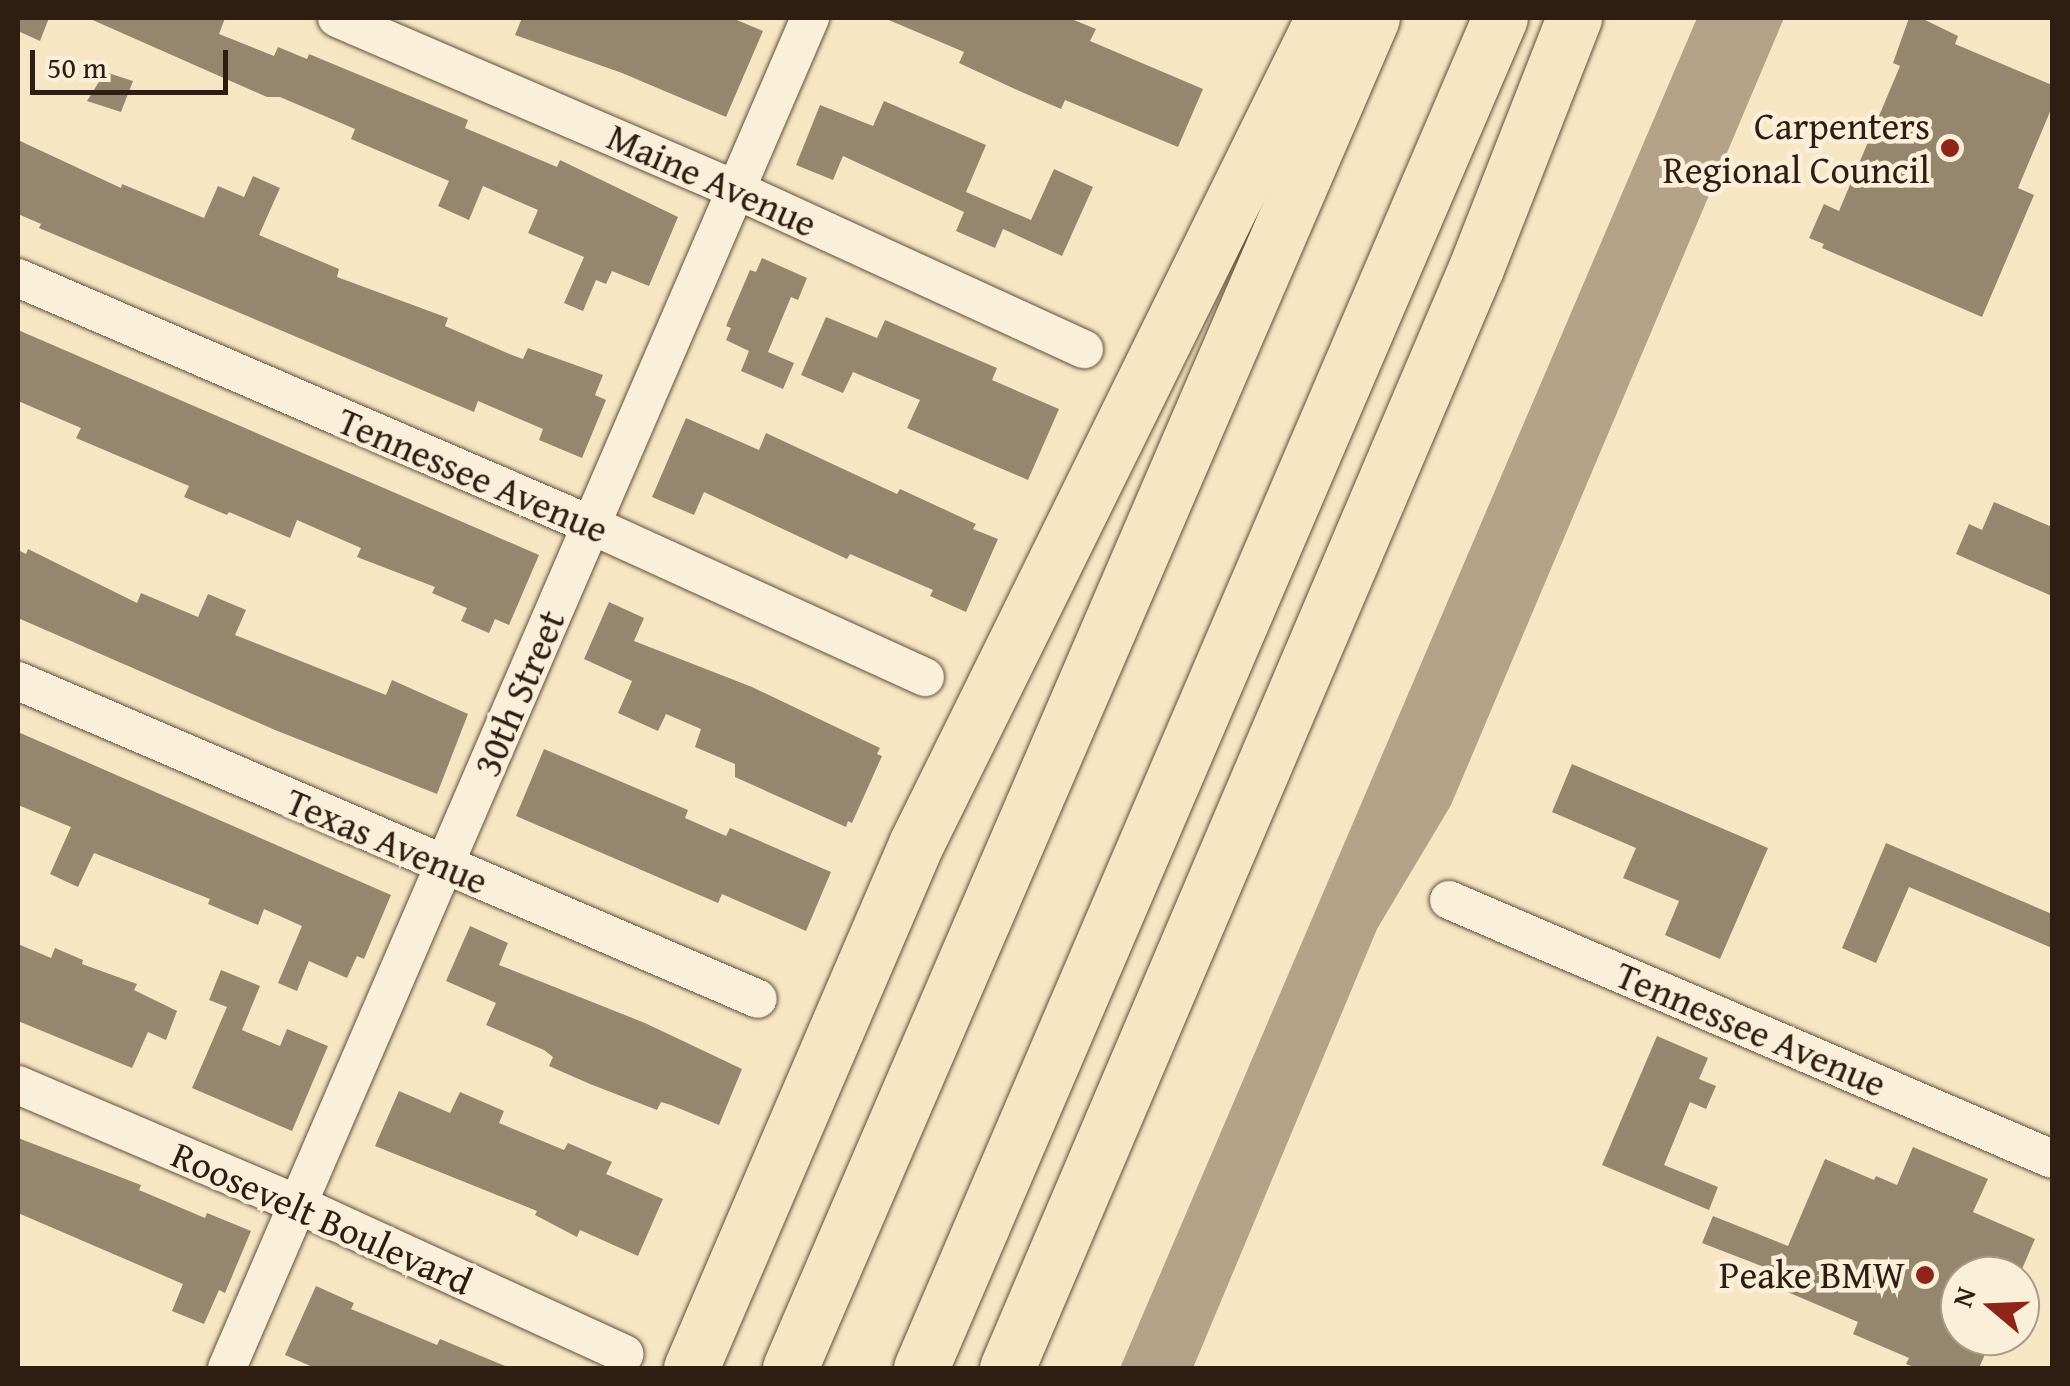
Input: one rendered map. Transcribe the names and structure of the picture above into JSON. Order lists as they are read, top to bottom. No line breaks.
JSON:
{"streets":{"street":["Maine Avenue","Tennessee Avenue","30th Street","Texas Avenue","Roosevelt Boulevard"]},"crossings":[["Maine Avenue","30th Street"],["Tennessee Avenue","30th Street"],["30th Street","Texas Avenue"],["30th Street","Roosevelt Boulevard"]],"places":["Carpenters Regional Council","Peake BMW"],"scale_bar":"50 m","north":"left"}
